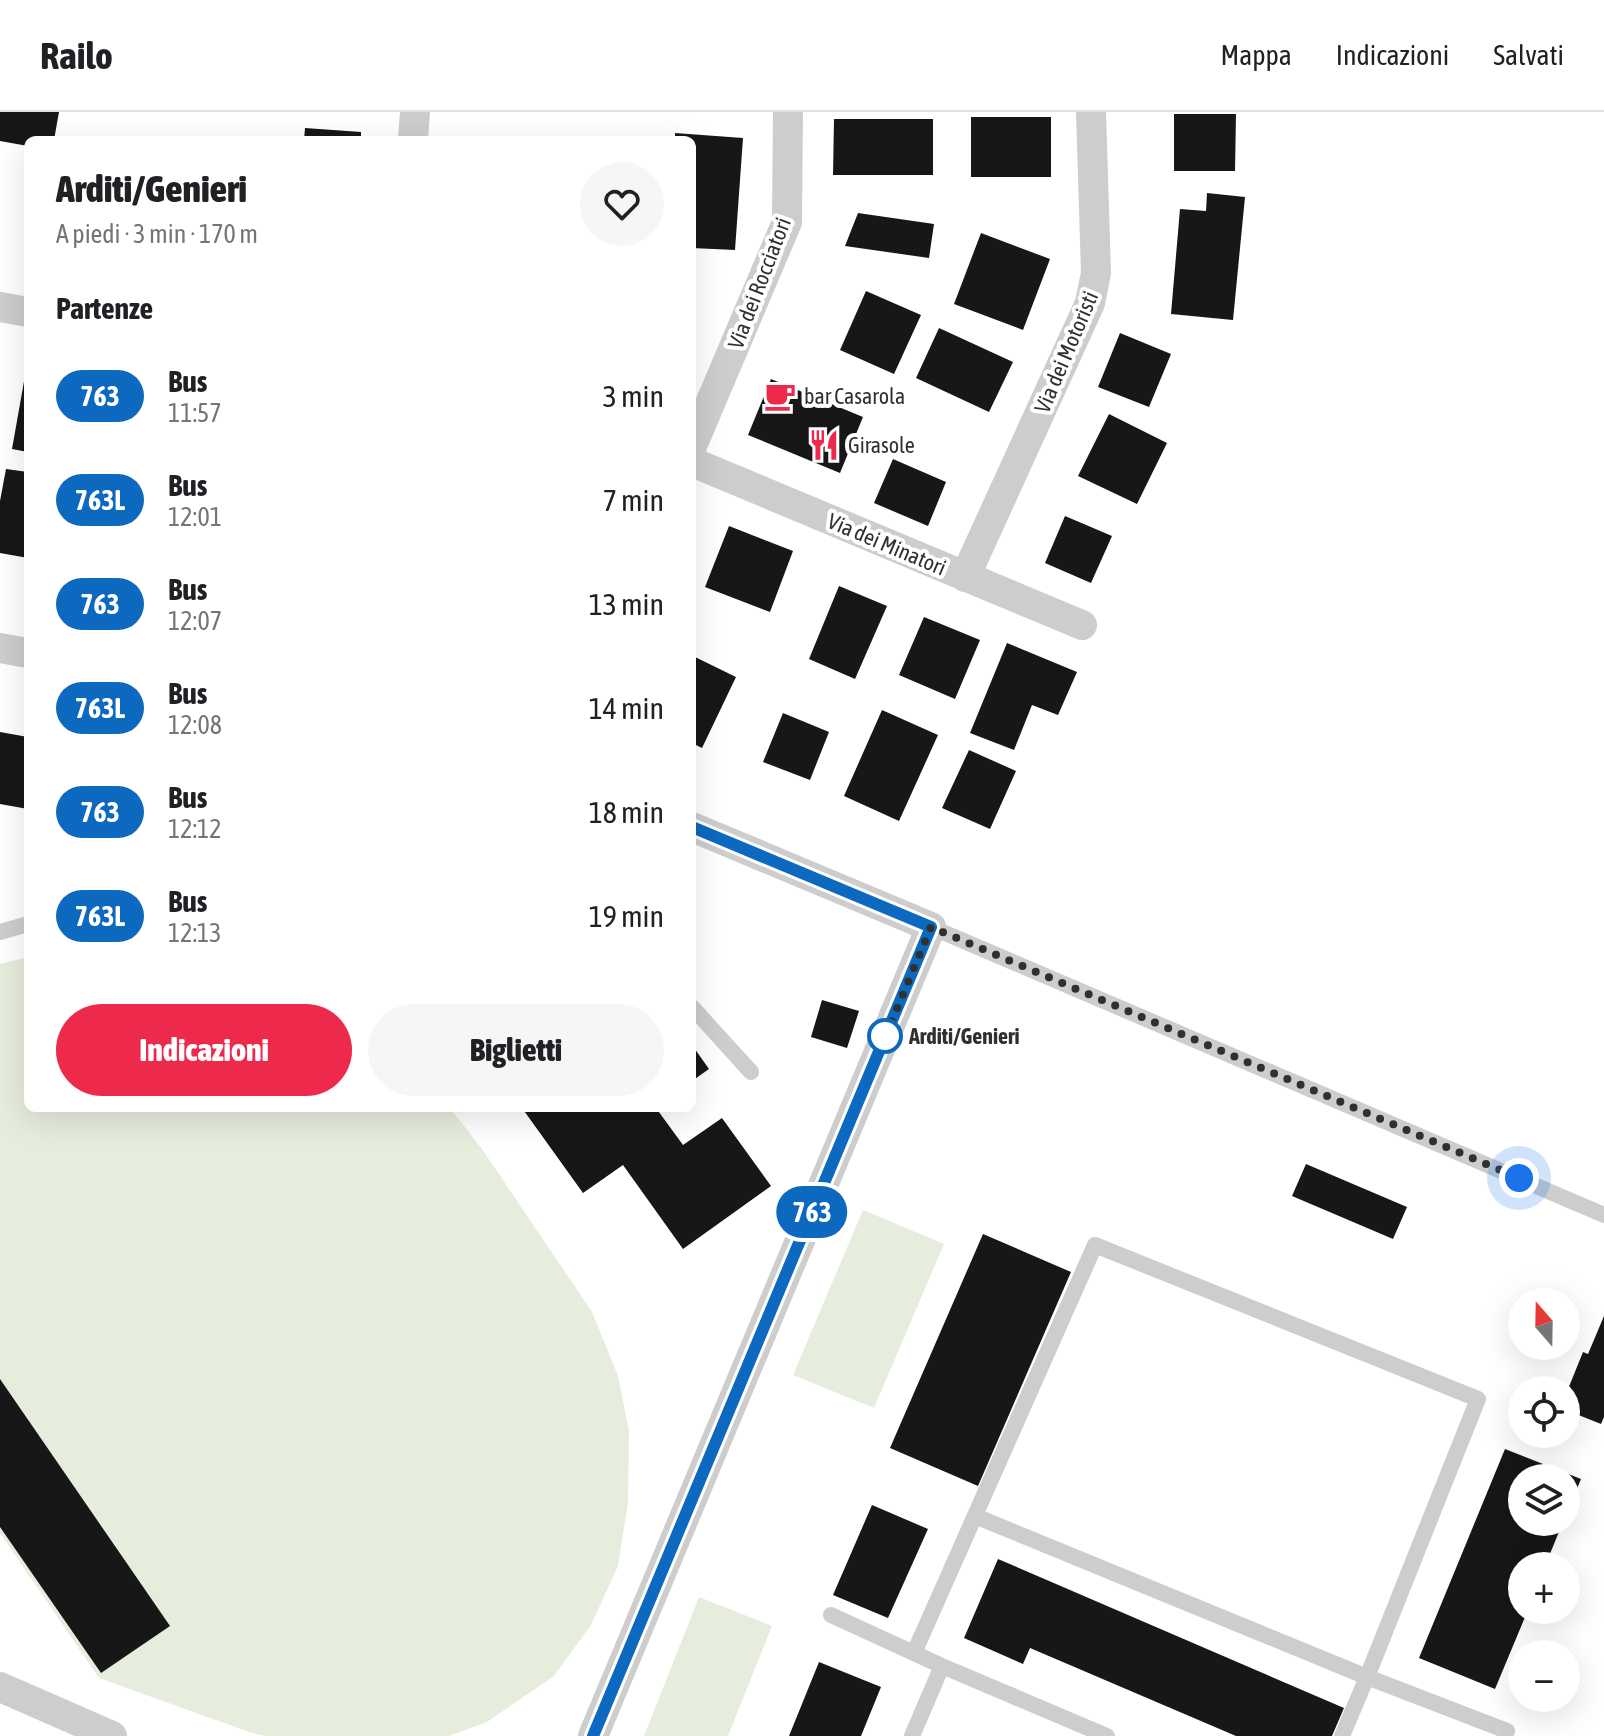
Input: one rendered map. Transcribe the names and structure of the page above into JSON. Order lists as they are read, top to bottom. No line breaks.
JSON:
{"streets":{"street":["Via dei Rocciatori","Via dei Motoristi","Via dei Minatori"]},"crossings":[["Via dei Motoristi","Via dei Minatori"]],"places":{"cafe":["bar Casarola"],"restaurant":["Girasole"],"other":["Arditi/Genieri"]},"lines":["bus line 763"],"north":"top","page":{"header":"Railo","nav":["Mappa","Indicazioni","Salvati"],"on_map":"763","heading":[["Arditi/Genieri","A piedi · 3 min · 170 m"],"Partenze"],"list":[{"mark":"763","name":"Bus","note":"11:57","value":"3 min"},{"mark":"763L","name":"Bus","note":"12:01","value":"7 min"},{"mark":"763","name":"Bus","note":"12:07","value":"13 min"},{"mark":"763L","name":"Bus","note":"12:08","value":"14 min"},{"mark":"763","name":"Bus","note":"12:12","value":"18 min"},{"mark":"763L","name":"Bus","note":"12:13","value":"19 min"}],"buttons":["Indicazioni","Biglietti"],"map_buttons":["+","−"]}}
